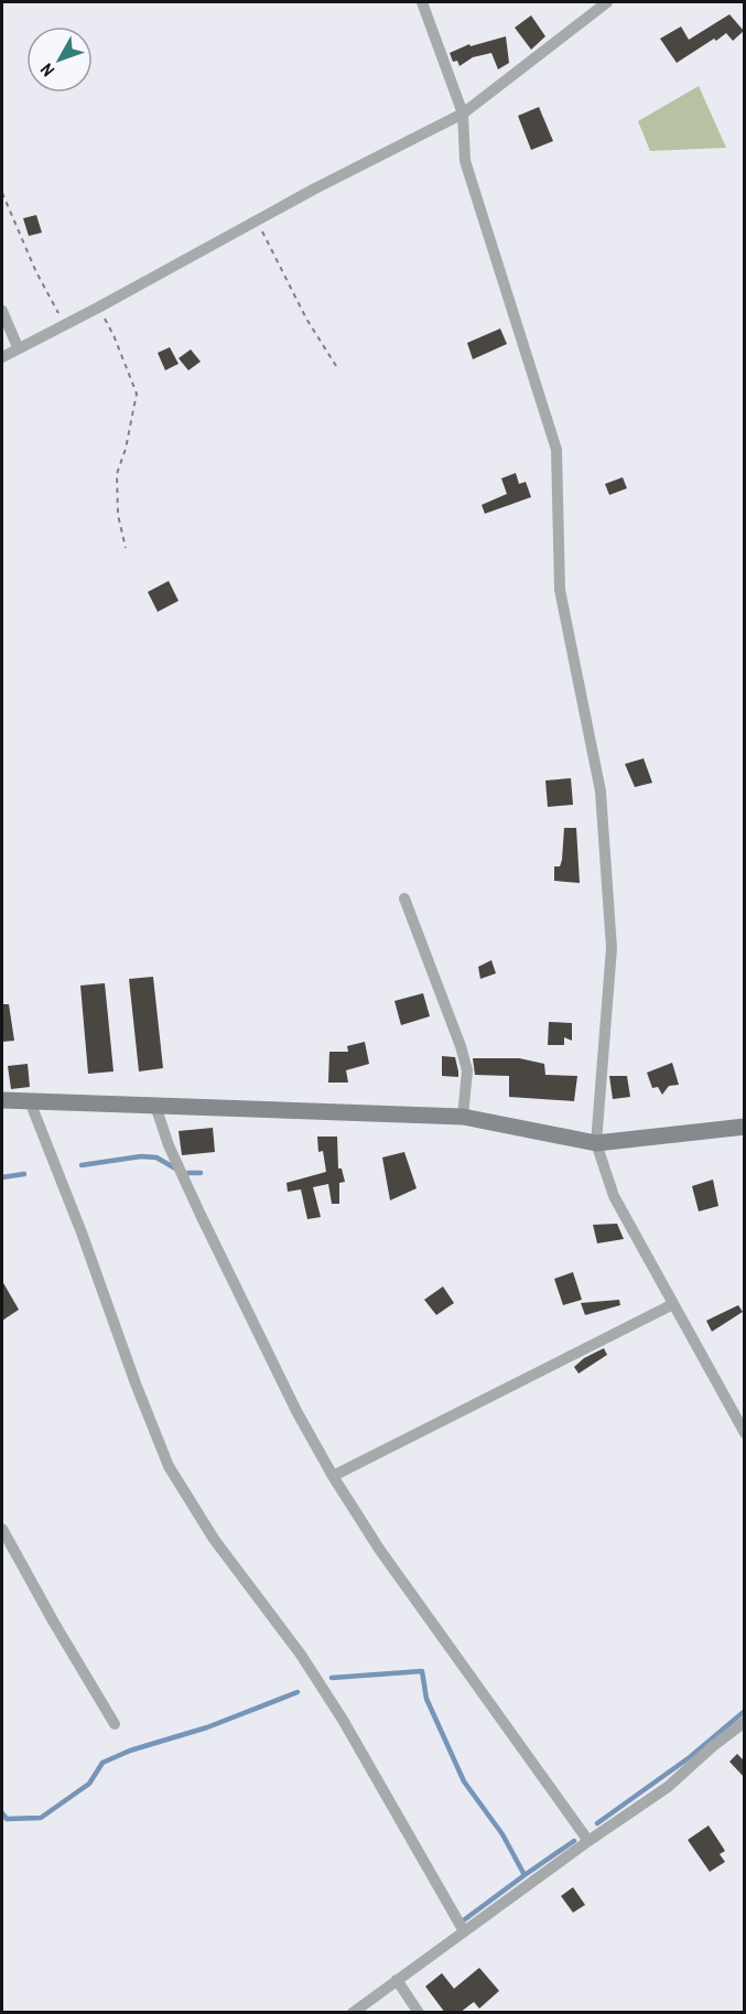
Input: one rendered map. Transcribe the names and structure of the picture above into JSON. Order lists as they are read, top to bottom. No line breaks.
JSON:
{"north":"bottom left"}
